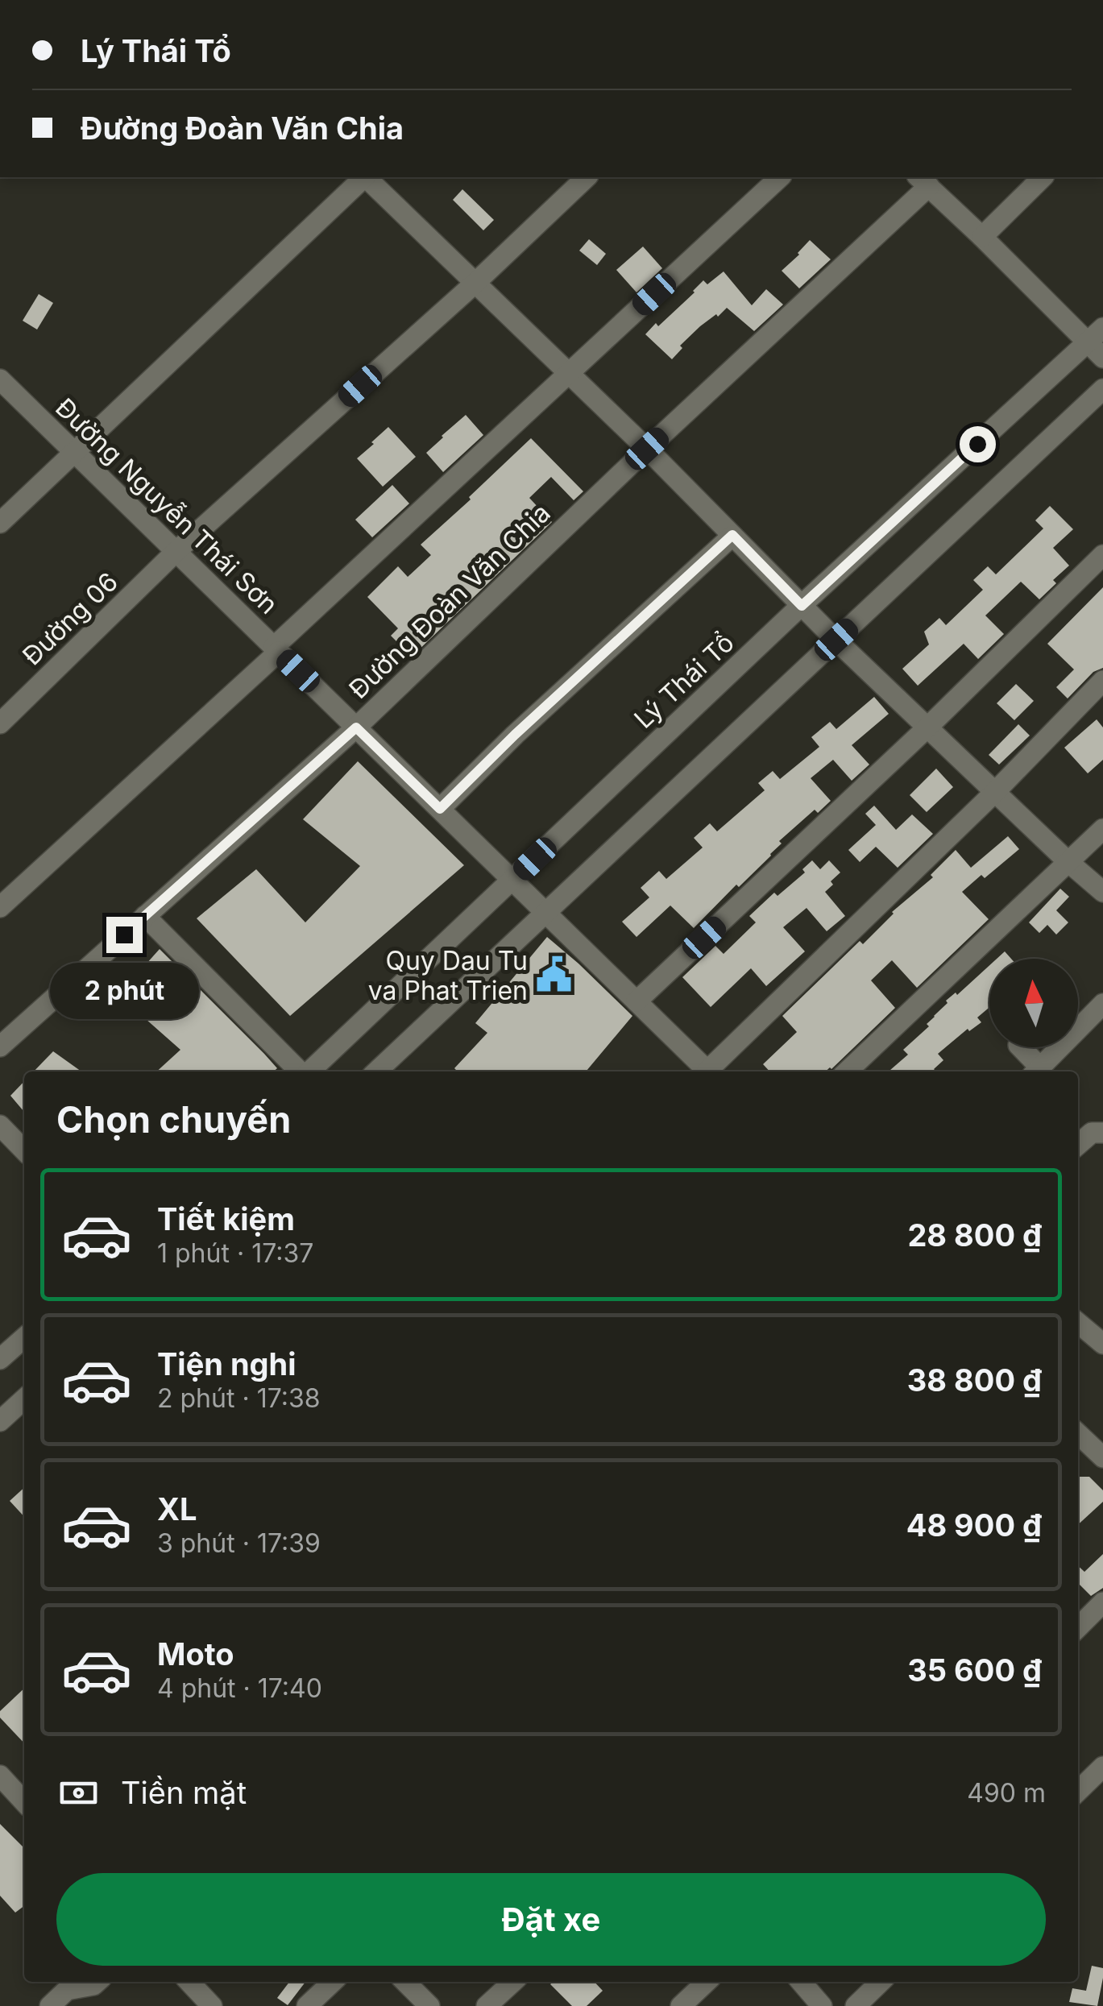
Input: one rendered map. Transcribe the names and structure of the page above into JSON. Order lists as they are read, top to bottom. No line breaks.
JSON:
{"streets":{"street":["Đường Nguyễn Thái Sơn","Đường Đoàn Văn Chia","Đường 06","Lý Thái Tổ"]},"crossings":[["Đường Nguyễn Thái Sơn","Đường Đoàn Văn Chia"],["Đường Nguyễn Thái Sơn","Đường 06"],["Đường Nguyễn Thái Sơn","Lý Thái Tổ"]],"places":{"public building":["Quy Dau Tu va Phat Trien"]},"north":"top","page":{"banner":["Lý Thái Tổ","Đường Đoàn Văn Chia"],"bubble":"2 phút","heading":"Chọn chuyến","list":[{"name":"Tiết kiệm","note":"1 phút · 17:37","value":"28 800 ₫"},{"name":"Tiện nghi","note":"2 phút · 17:38","value":"38 800 ₫"},{"name":"XL","note":"3 phút · 17:39","value":"48 900 ₫"},{"name":"Moto","note":"4 phút · 17:40","value":"35 600 ₫"}],"pay":["Tiền mặt","490 m"],"buttons":"Đặt xe"}}
